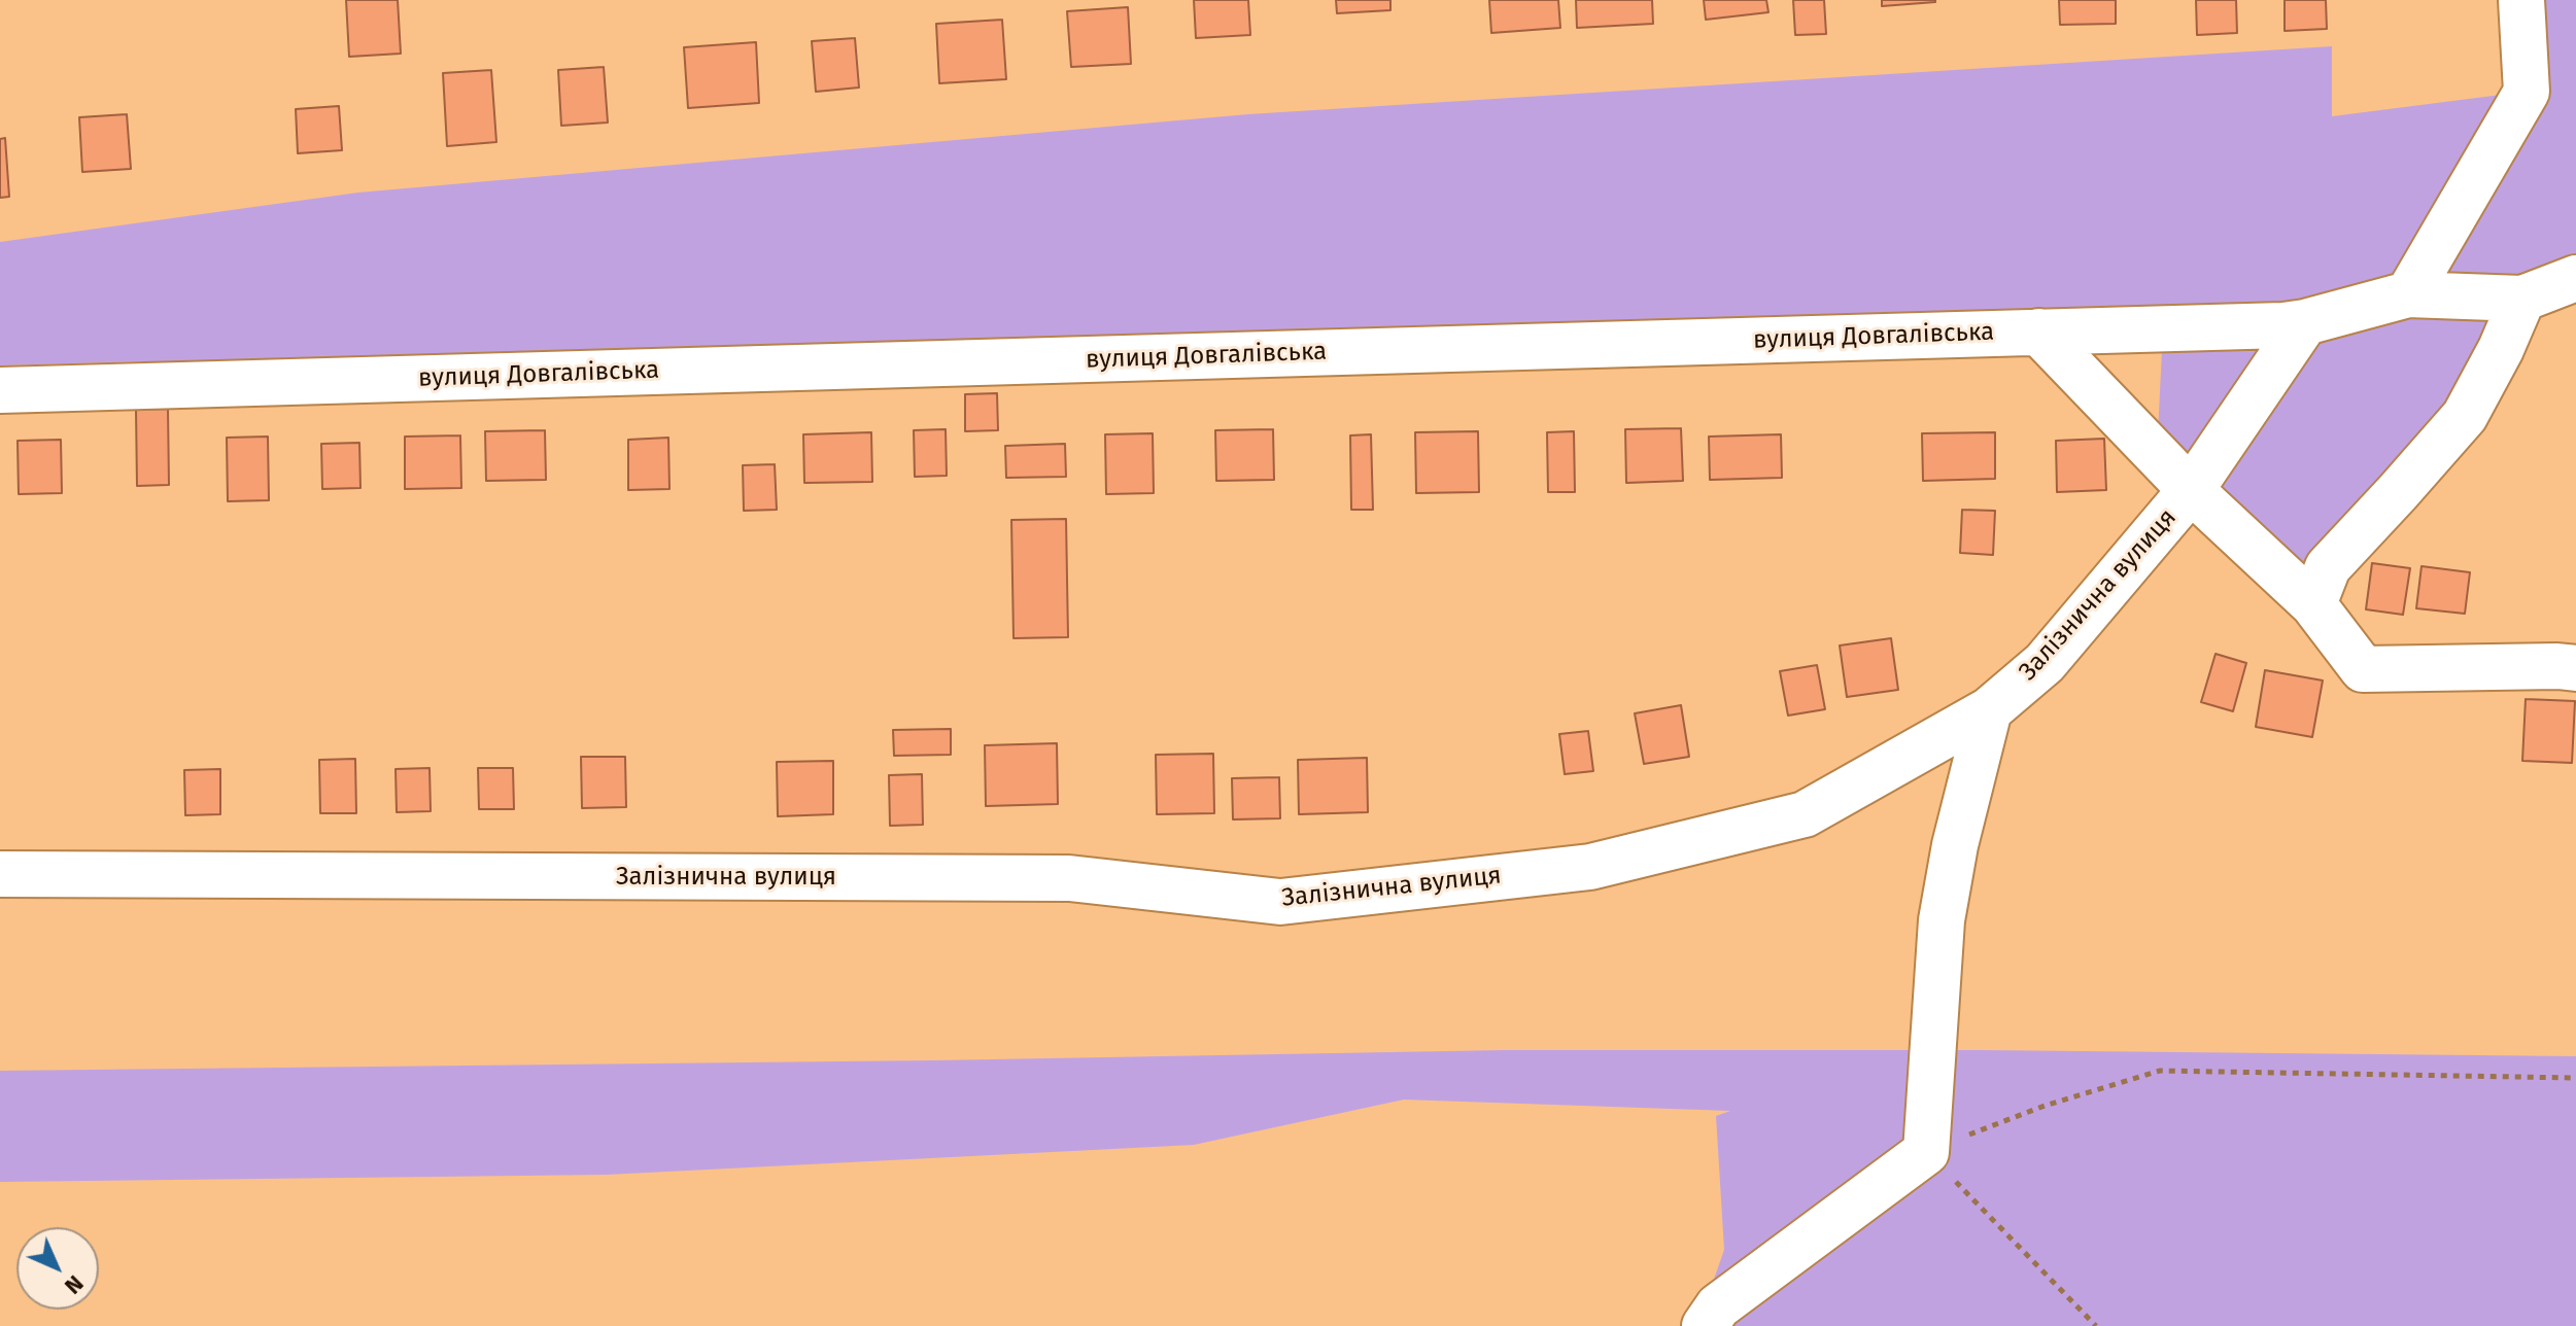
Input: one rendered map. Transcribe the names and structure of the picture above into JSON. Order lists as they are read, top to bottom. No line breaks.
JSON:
{"streets":{"street":["вулиця Довгалівська","Залізнична вулиця"]},"north":"bottom right"}
